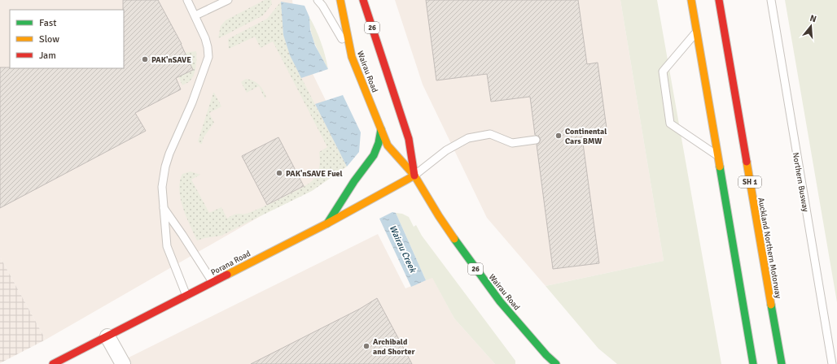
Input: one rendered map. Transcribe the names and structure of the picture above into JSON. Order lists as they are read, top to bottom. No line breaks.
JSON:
{"streets":{"main road":["26","Wairau Road","SH 1","Auckland Northern Motorway","Porana Road"],"lane":["Northern Busway"]},"crossings":[["Wairau Road","Porana Road"]],"water":["Wairau Creek"],"places":["PAK'nSAVE","Continental Cars BMW","PAK'nSAVE Fuel","Archibald and Shorter"],"legend":["Fast","Slow","Jam"],"north":"top"}
